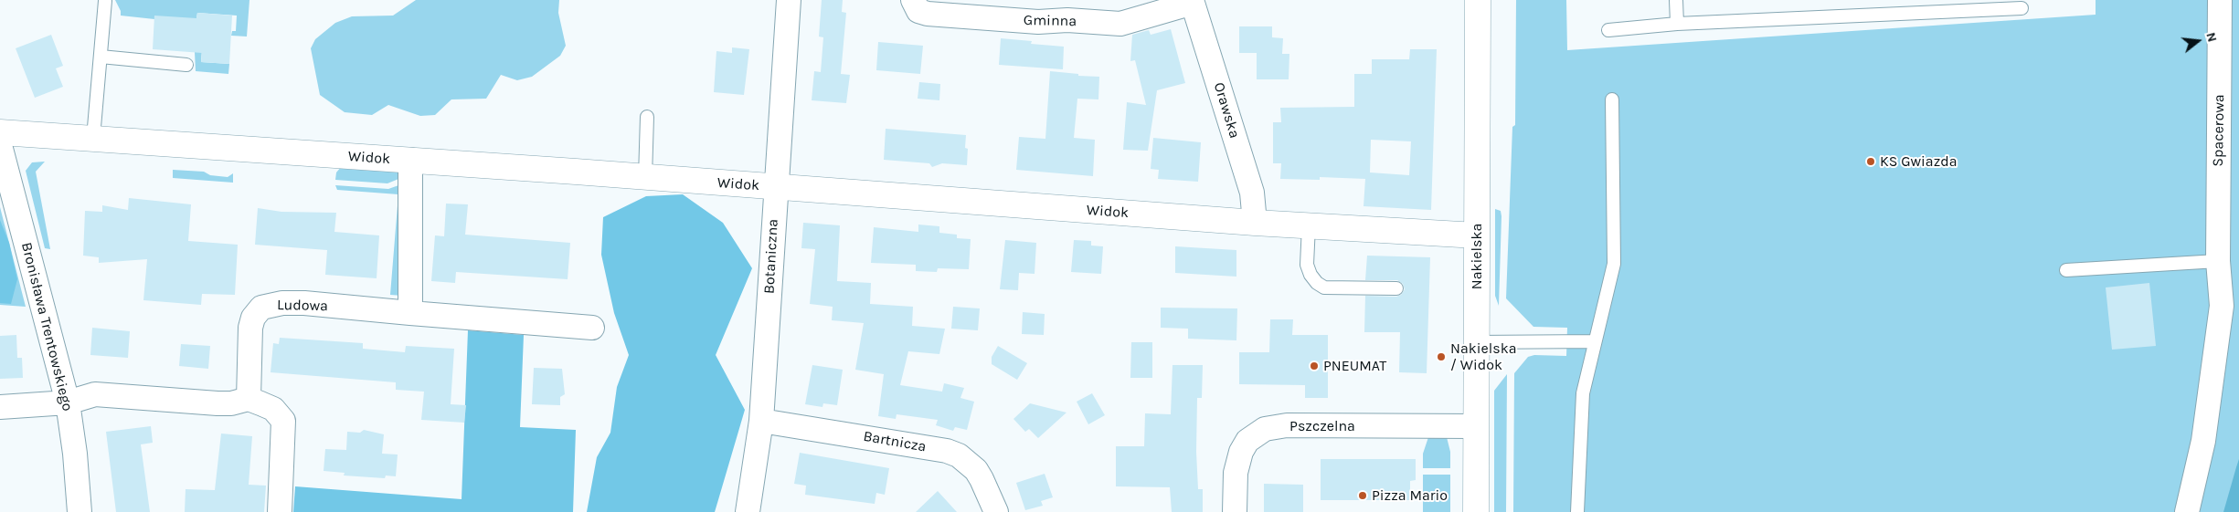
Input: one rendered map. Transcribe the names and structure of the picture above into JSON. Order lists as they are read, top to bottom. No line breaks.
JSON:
{"streets":{"street":["Gminna","Orawska","Spacerowa","Widok","Botaniczna","Nakielska","Ludowa","Bronisława Trentowskiego","Pszczelna","Bartnicza"]},"crossings":[["Gminna","Orawska"],["Orawska","Widok"],["Widok","Botaniczna"],["Widok","Nakielska"],["Botaniczna","Bartnicza"],["Nakielska","Pszczelna"]],"places":["KS Gwiazda","Nakielska / Widok","PNEUMAT","Pizza Mario"],"north":"right"}
